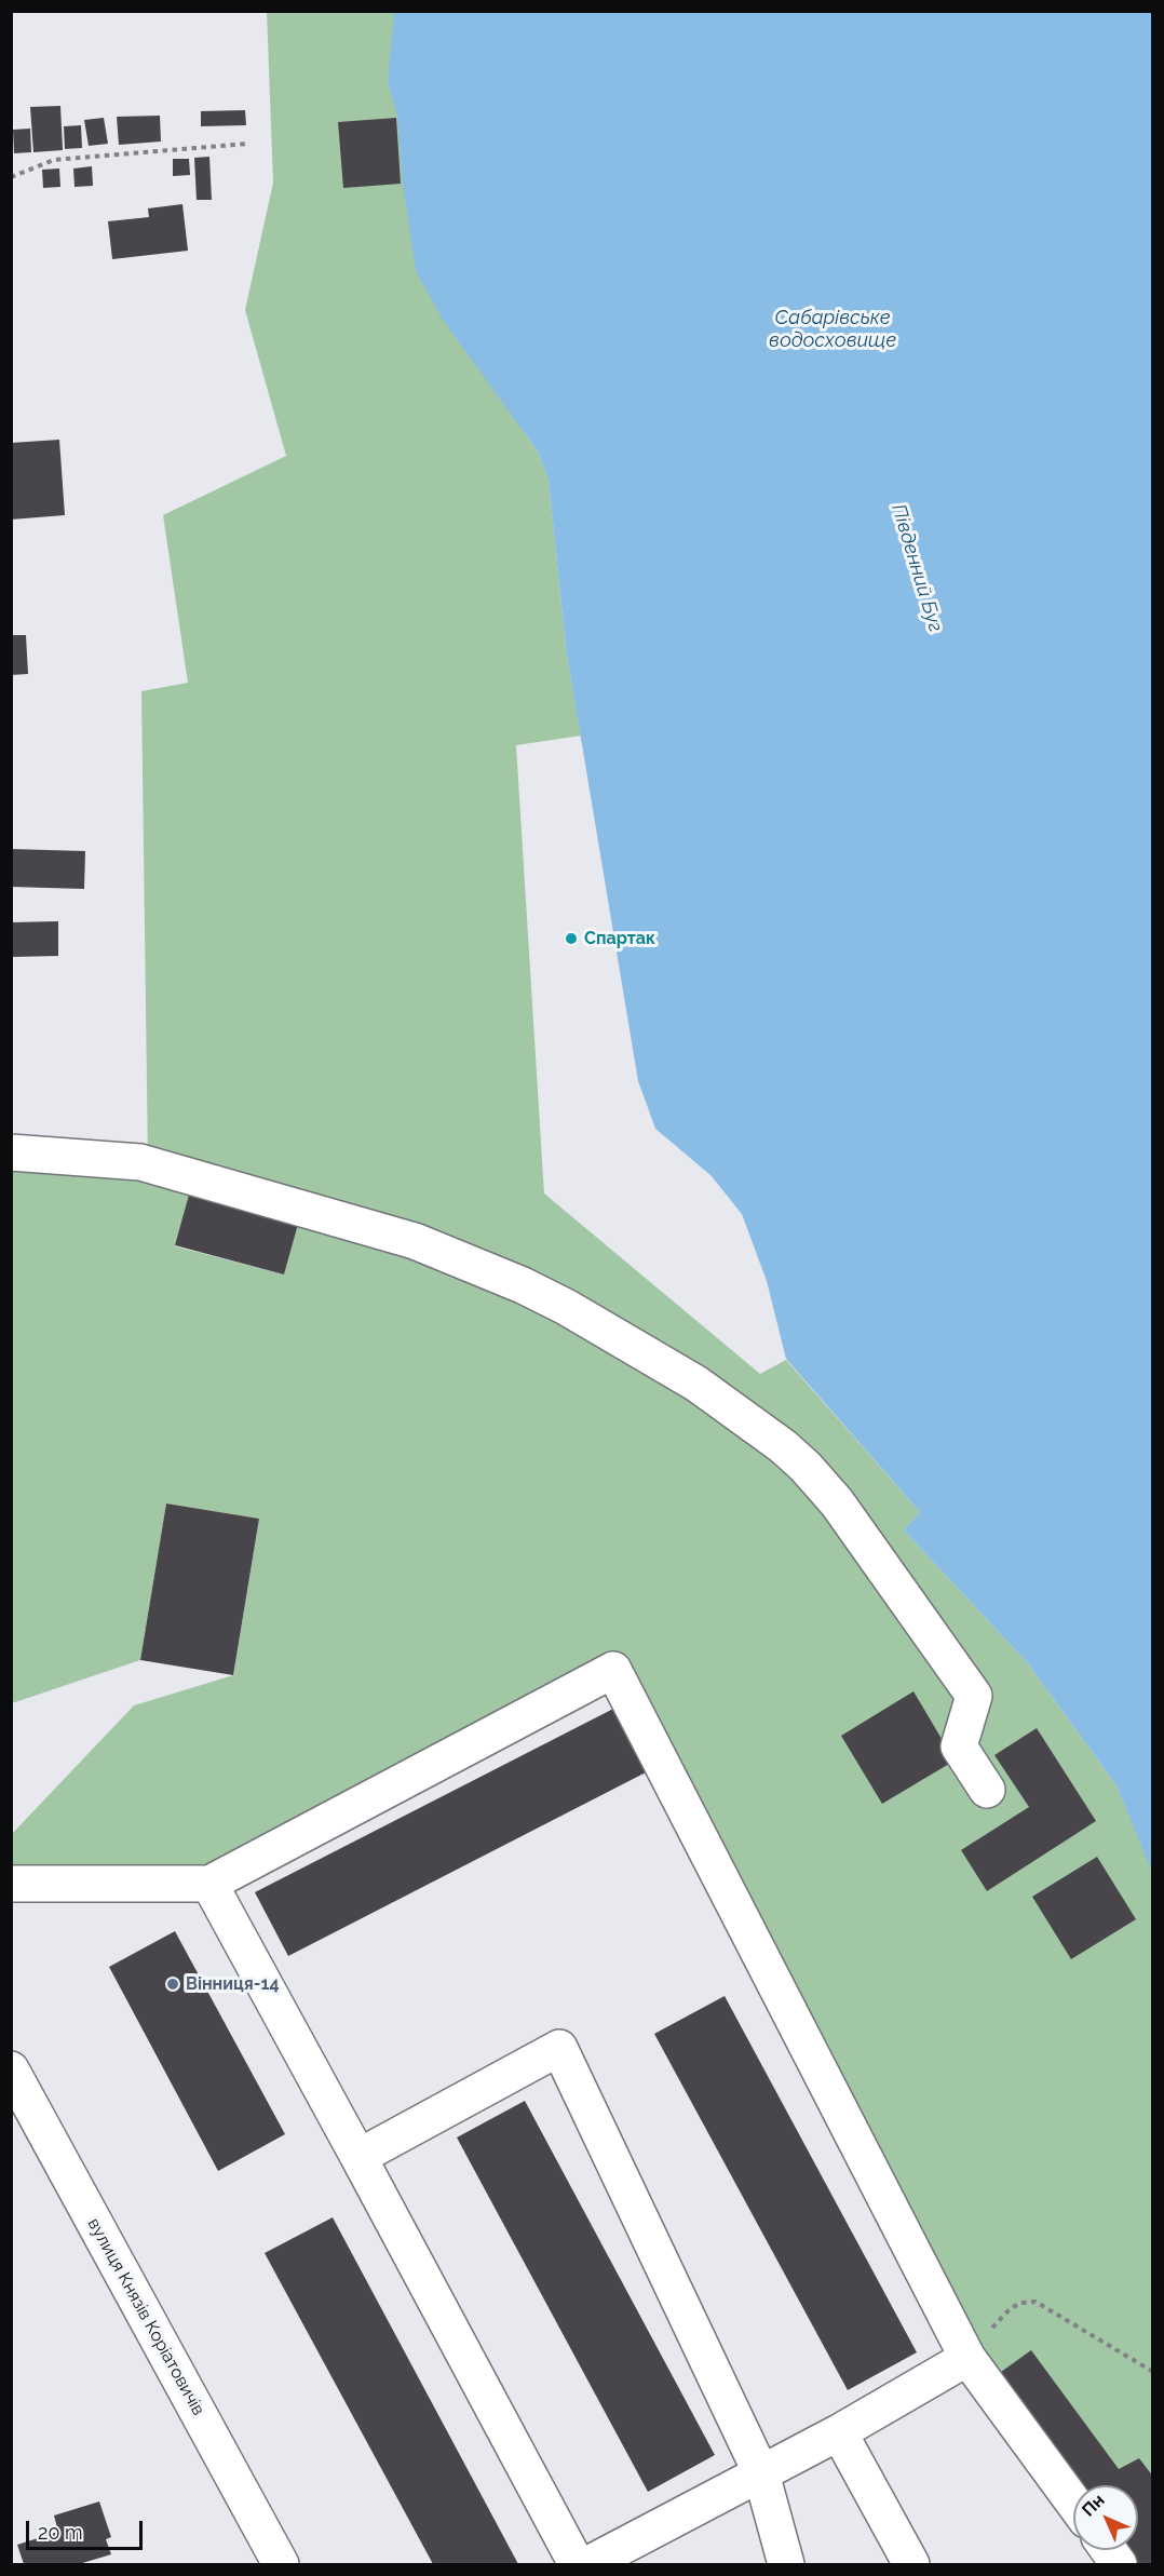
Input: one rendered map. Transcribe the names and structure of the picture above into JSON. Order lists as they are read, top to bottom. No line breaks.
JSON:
{"streets":{"main road":["вулиця Князів Коріатовичів"]},"water":["Сабарівське водосховище","Південний Буг"],"places":["Спартак","Вінниця-14"],"scale_bar":"20 m","north":"top left"}
